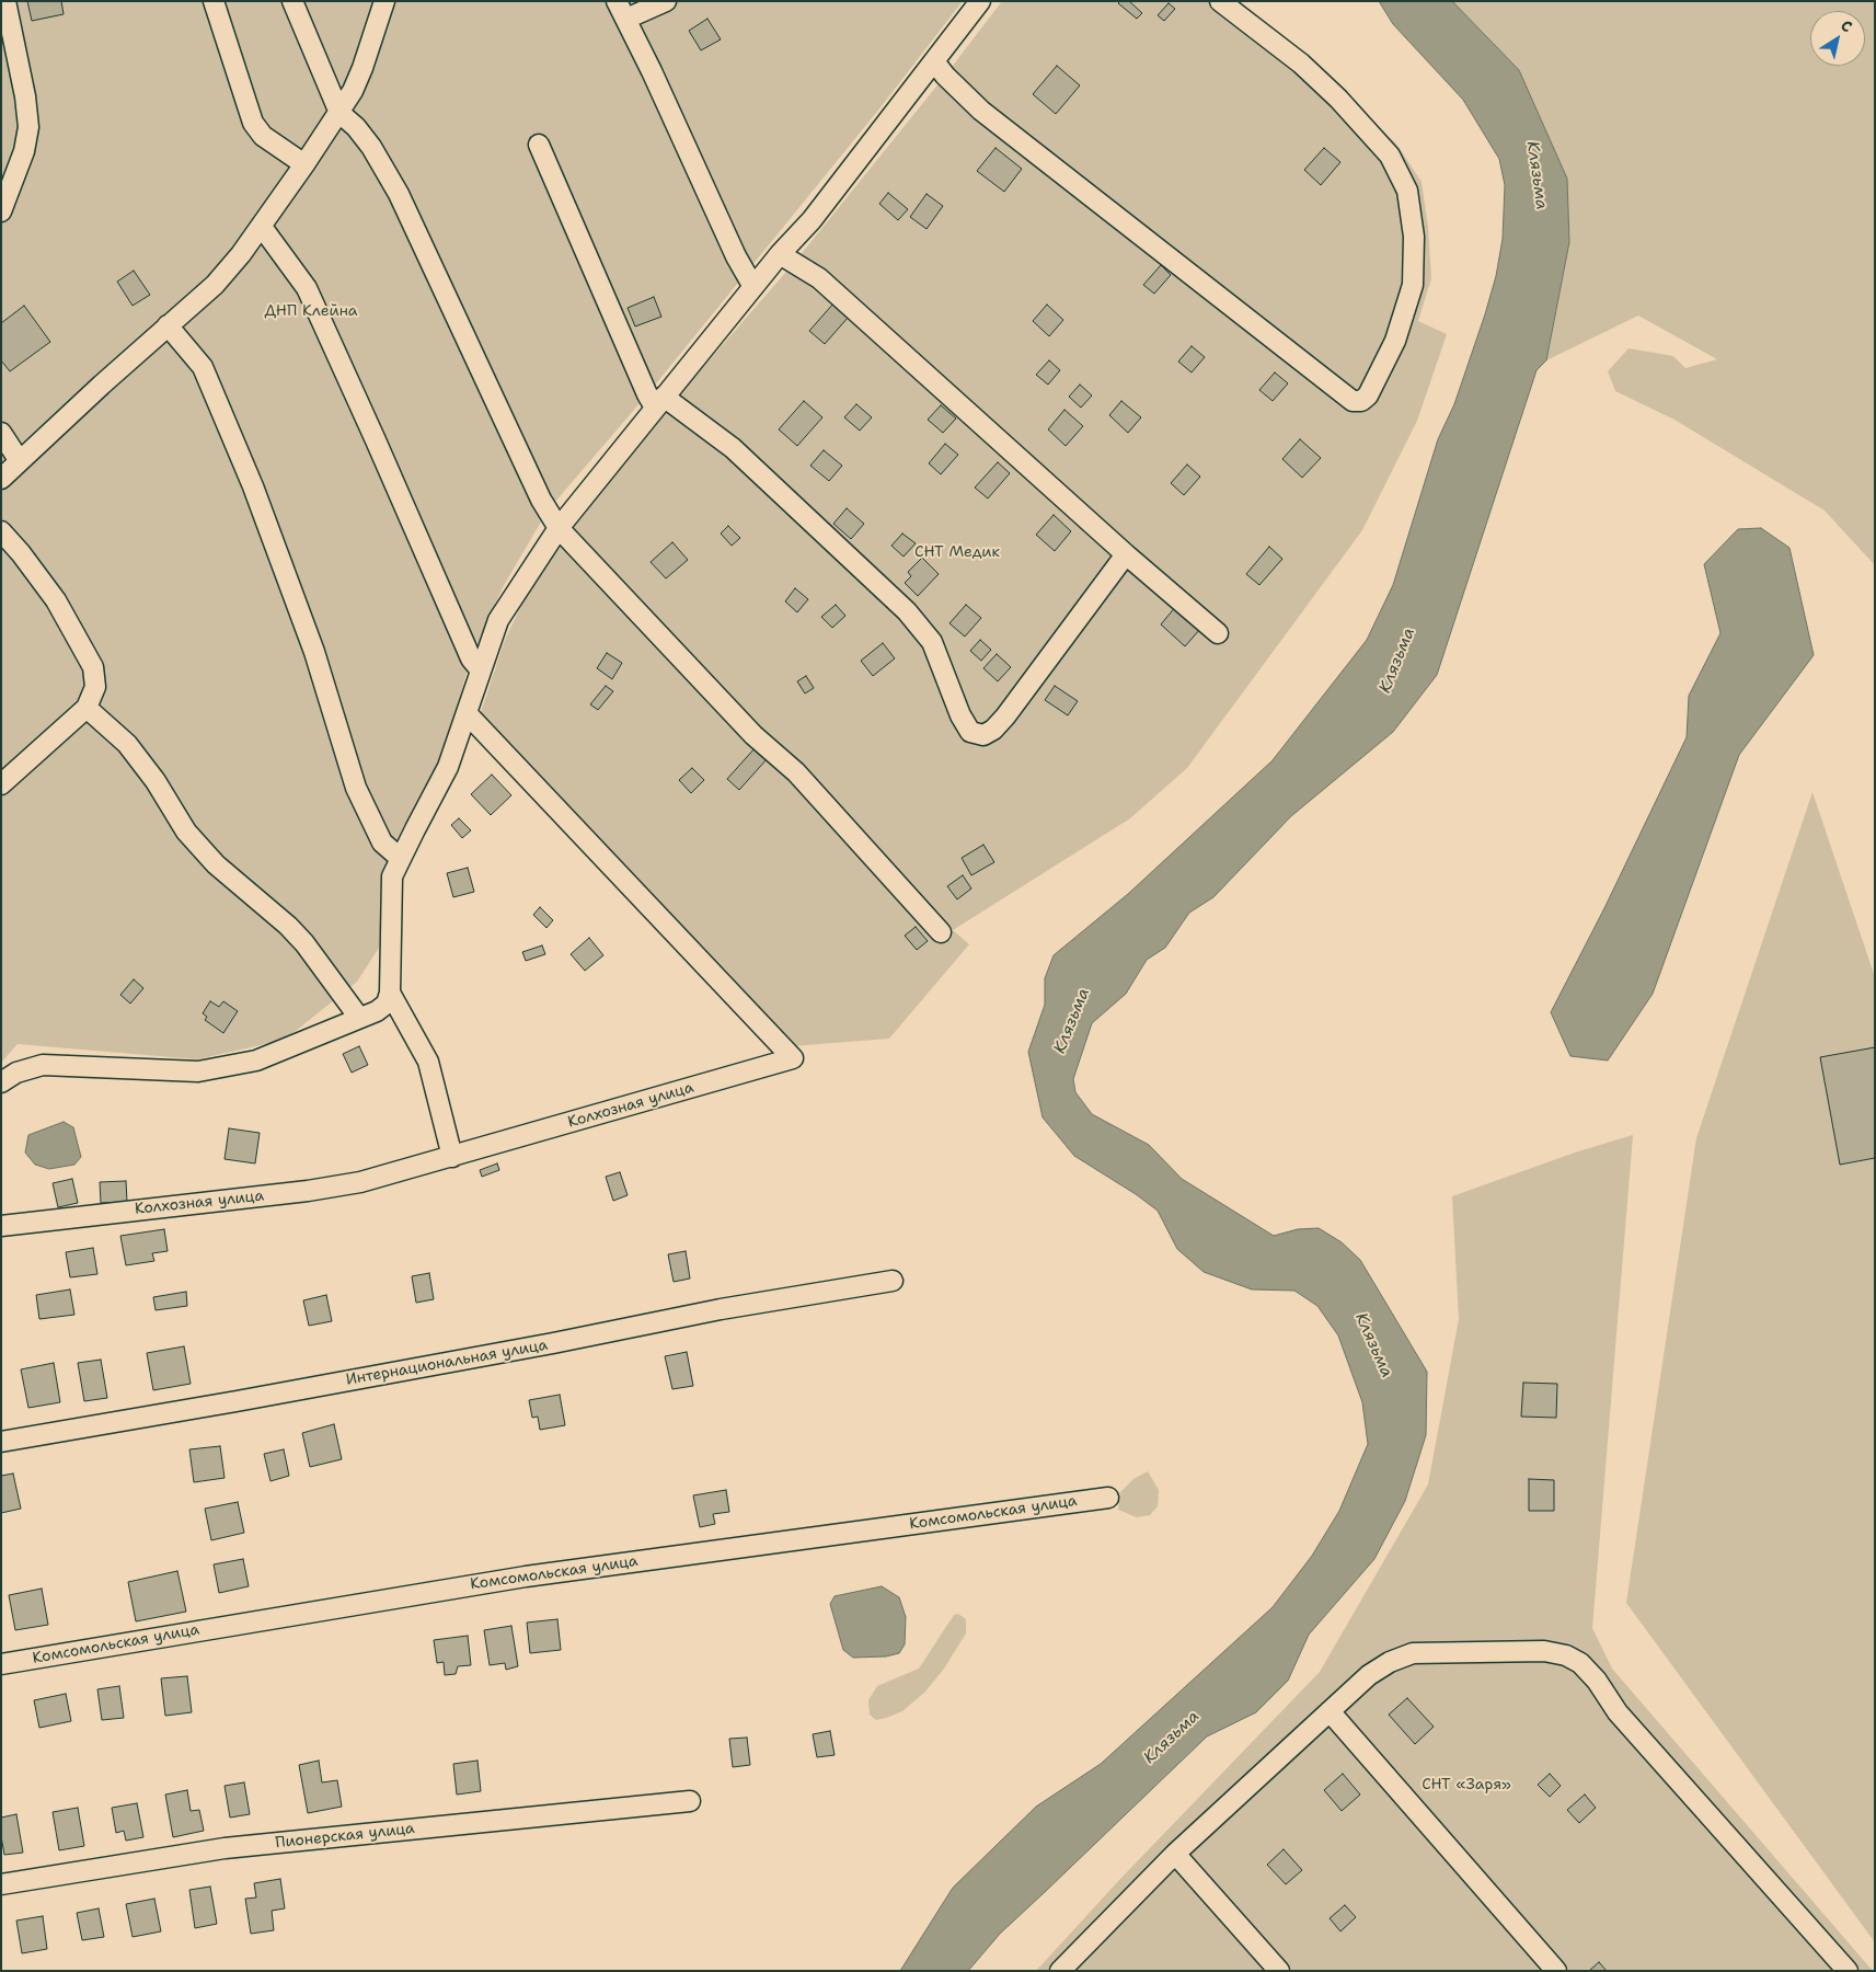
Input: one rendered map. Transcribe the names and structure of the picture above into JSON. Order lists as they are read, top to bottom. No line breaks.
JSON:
{"streets":{"street":["Колхозная улица","Интернациональная улица","Комсомольская улица","Пионерская улица"]},"water":["Клязьма"],"parks":["ДНП Клейна","СНТ Медик","СНТ «Заря»"],"north":"top right"}
